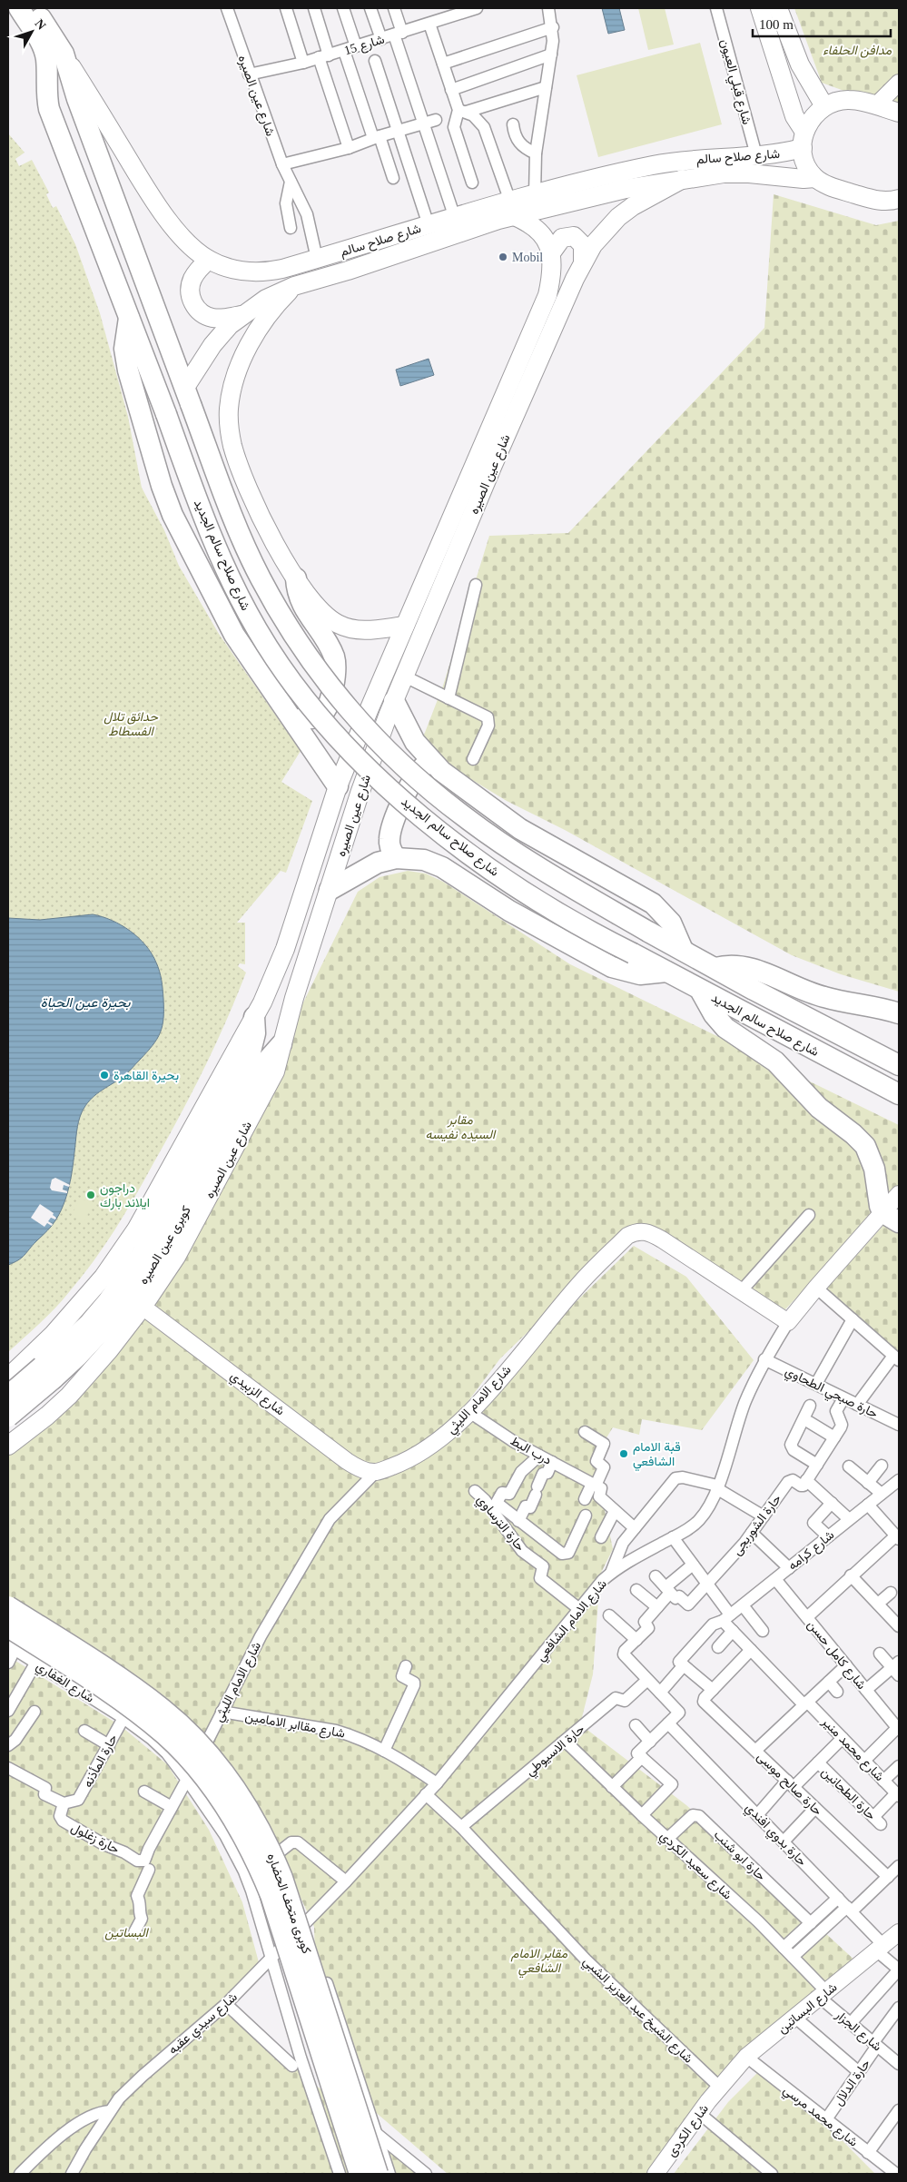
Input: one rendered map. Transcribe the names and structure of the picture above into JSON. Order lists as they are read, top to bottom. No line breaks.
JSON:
{"streets":{"highway":["شارع صلاح سالم","شارع صلاح سالم الجديد","كوبرى عين الصيره","كوبرى متحف الحضاره"],"main road":["شارع عين الصيره"],"street":["شارع 15","شارع قبلي العيون","حارة صبحي الطحاوي","شارع الزبيدي","شارع الامام الليثي","درب البط","حارة الترساوي","حارة الشوربجى","شارع كرامه","شارع الامام الشافعي","شارع كامل حسن","شارع الغفاري","شارع مقاابر الامامين","شارع محمد منير","حارة الاسيوطي","حارة المأذنه","حارة صالح موسى","حارة الطحانين","حارة بدوي افندي","حارة زغلول","حارة ابو شنب","شارع سعيد الكردي","شارع البساتين","شارع الشيخ عبد العزيز الشبي","شارع سيدي عقبه","شارع الجزار","حارة الدلال","شارع محمد مرسي","شارع الكردى"]},"crossings":[["شارع 15","شارع عين الصيره"],["شارع قبلي العيون","شارع صلاح سالم"],["شارع عين الصيره","شارع صلاح سالم"],["شارع عين الصيره","كوبرى عين الصيره"],["شارع عين الصيره","شارع الزبيدي"],["شارع صلاح سالم","شارع صلاح سالم الجديد"],["حارة صبحي الطحاوي","شارع الامام الشافعي"],["شارع الزبيدي","شارع الامام الليثي"],["شارع الامام الليثي","درب البط"],["شارع الامام الليثي","شارع الامام الشافعي"],["شارع الامام الليثي","شارع الغفاري"],["شارع الامام الليثي","شارع مقاابر الامامين"],["حارة الترساوي","شارع الامام الشافعي"],["حارة الشوربجى","شارع محمد منير"],["شارع كرامه","شارع كامل حسن"],["شارع كرامه","شارع محمد منير"],["شارع الامام الشافعي","شارع مقاابر الامامين"],["شارع الامام الشافعي","شارع محمد منير"],["شارع الامام الشافعي","شارع الشيخ عبد العزيز الشبي"],["شارع الامام الشافعي","شارع سيدي عقبه"],["شارع الغفاري","حارة المأذنه"],["شارع الغفاري","شارع سيدي عقبه"],["شارع محمد منير","حارة الطحانين"],["حارة الاسيوطي","شارع سعيد الكردي"],["حارة الاسيوطي","شارع الشيخ عبد العزيز الشبي"],["حارة المأذنه","حارة زغلول"],["حارة بدوي افندي","شارع البساتين"],["حارة ابو شنب","شارع سعيد الكردي"],["شارع سعيد الكردي","شارع البساتين"],["شارع سعيد الكردي","شارع الجزار"],["شارع البساتين","شارع الشيخ عبد العزيز الشبي"],["شارع البساتين","شارع الجزار"],["شارع البساتين","شارع محمد مرسي"],["شارع البساتين","شارع الكردى"],["شارع الشيخ عبد العزيز الشبي","شارع الكردى"],["شارع الجزار","حارة الدلال"],["حارة الدلال","شارع محمد مرسي"]],"water":["بحيرة عين الحياة"],"parks":["مدافن الحلفاء","حدائق تلال الفسطاط","مقابر السيده نفيسه","البساتين","مقابر الامام الشافعي"],"places":["Mobil","بحيرة القاهرة","دراجون ايلاند بارك","قبة الامام الشافعي"],"scale_bar":"100 m","north":"top right"}
